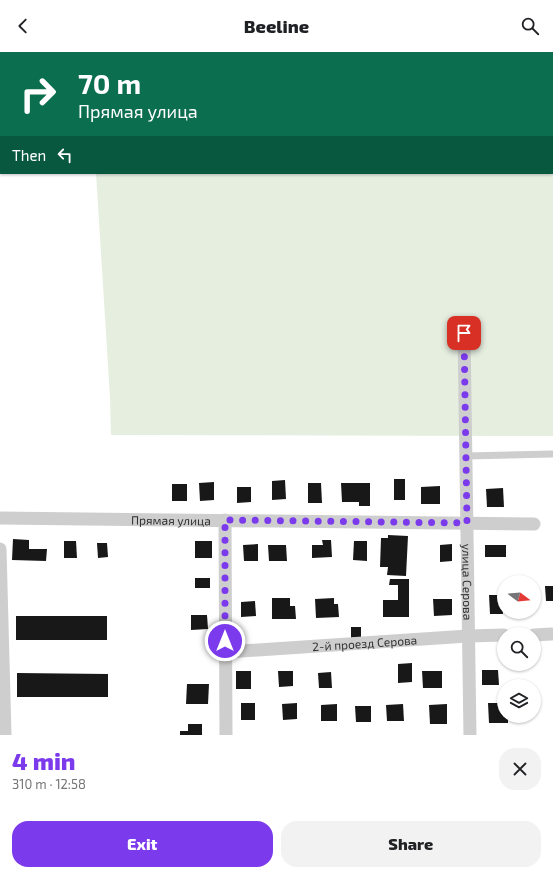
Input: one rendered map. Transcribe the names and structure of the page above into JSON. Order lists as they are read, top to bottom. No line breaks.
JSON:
{"streets":{"street":["Прямая улица","улица Серова","2-й проезд Серова"]},"crossings":[["Прямая улица","улица Серова"],["улица Серова","2-й проезд Серова"]],"north":"right","page":{"header":"Beeline","turn":["70 m","Прямая улица"],"then":"Then","heading":["4 min","310 m · 12:58"],"buttons":["Exit","Share"]}}
